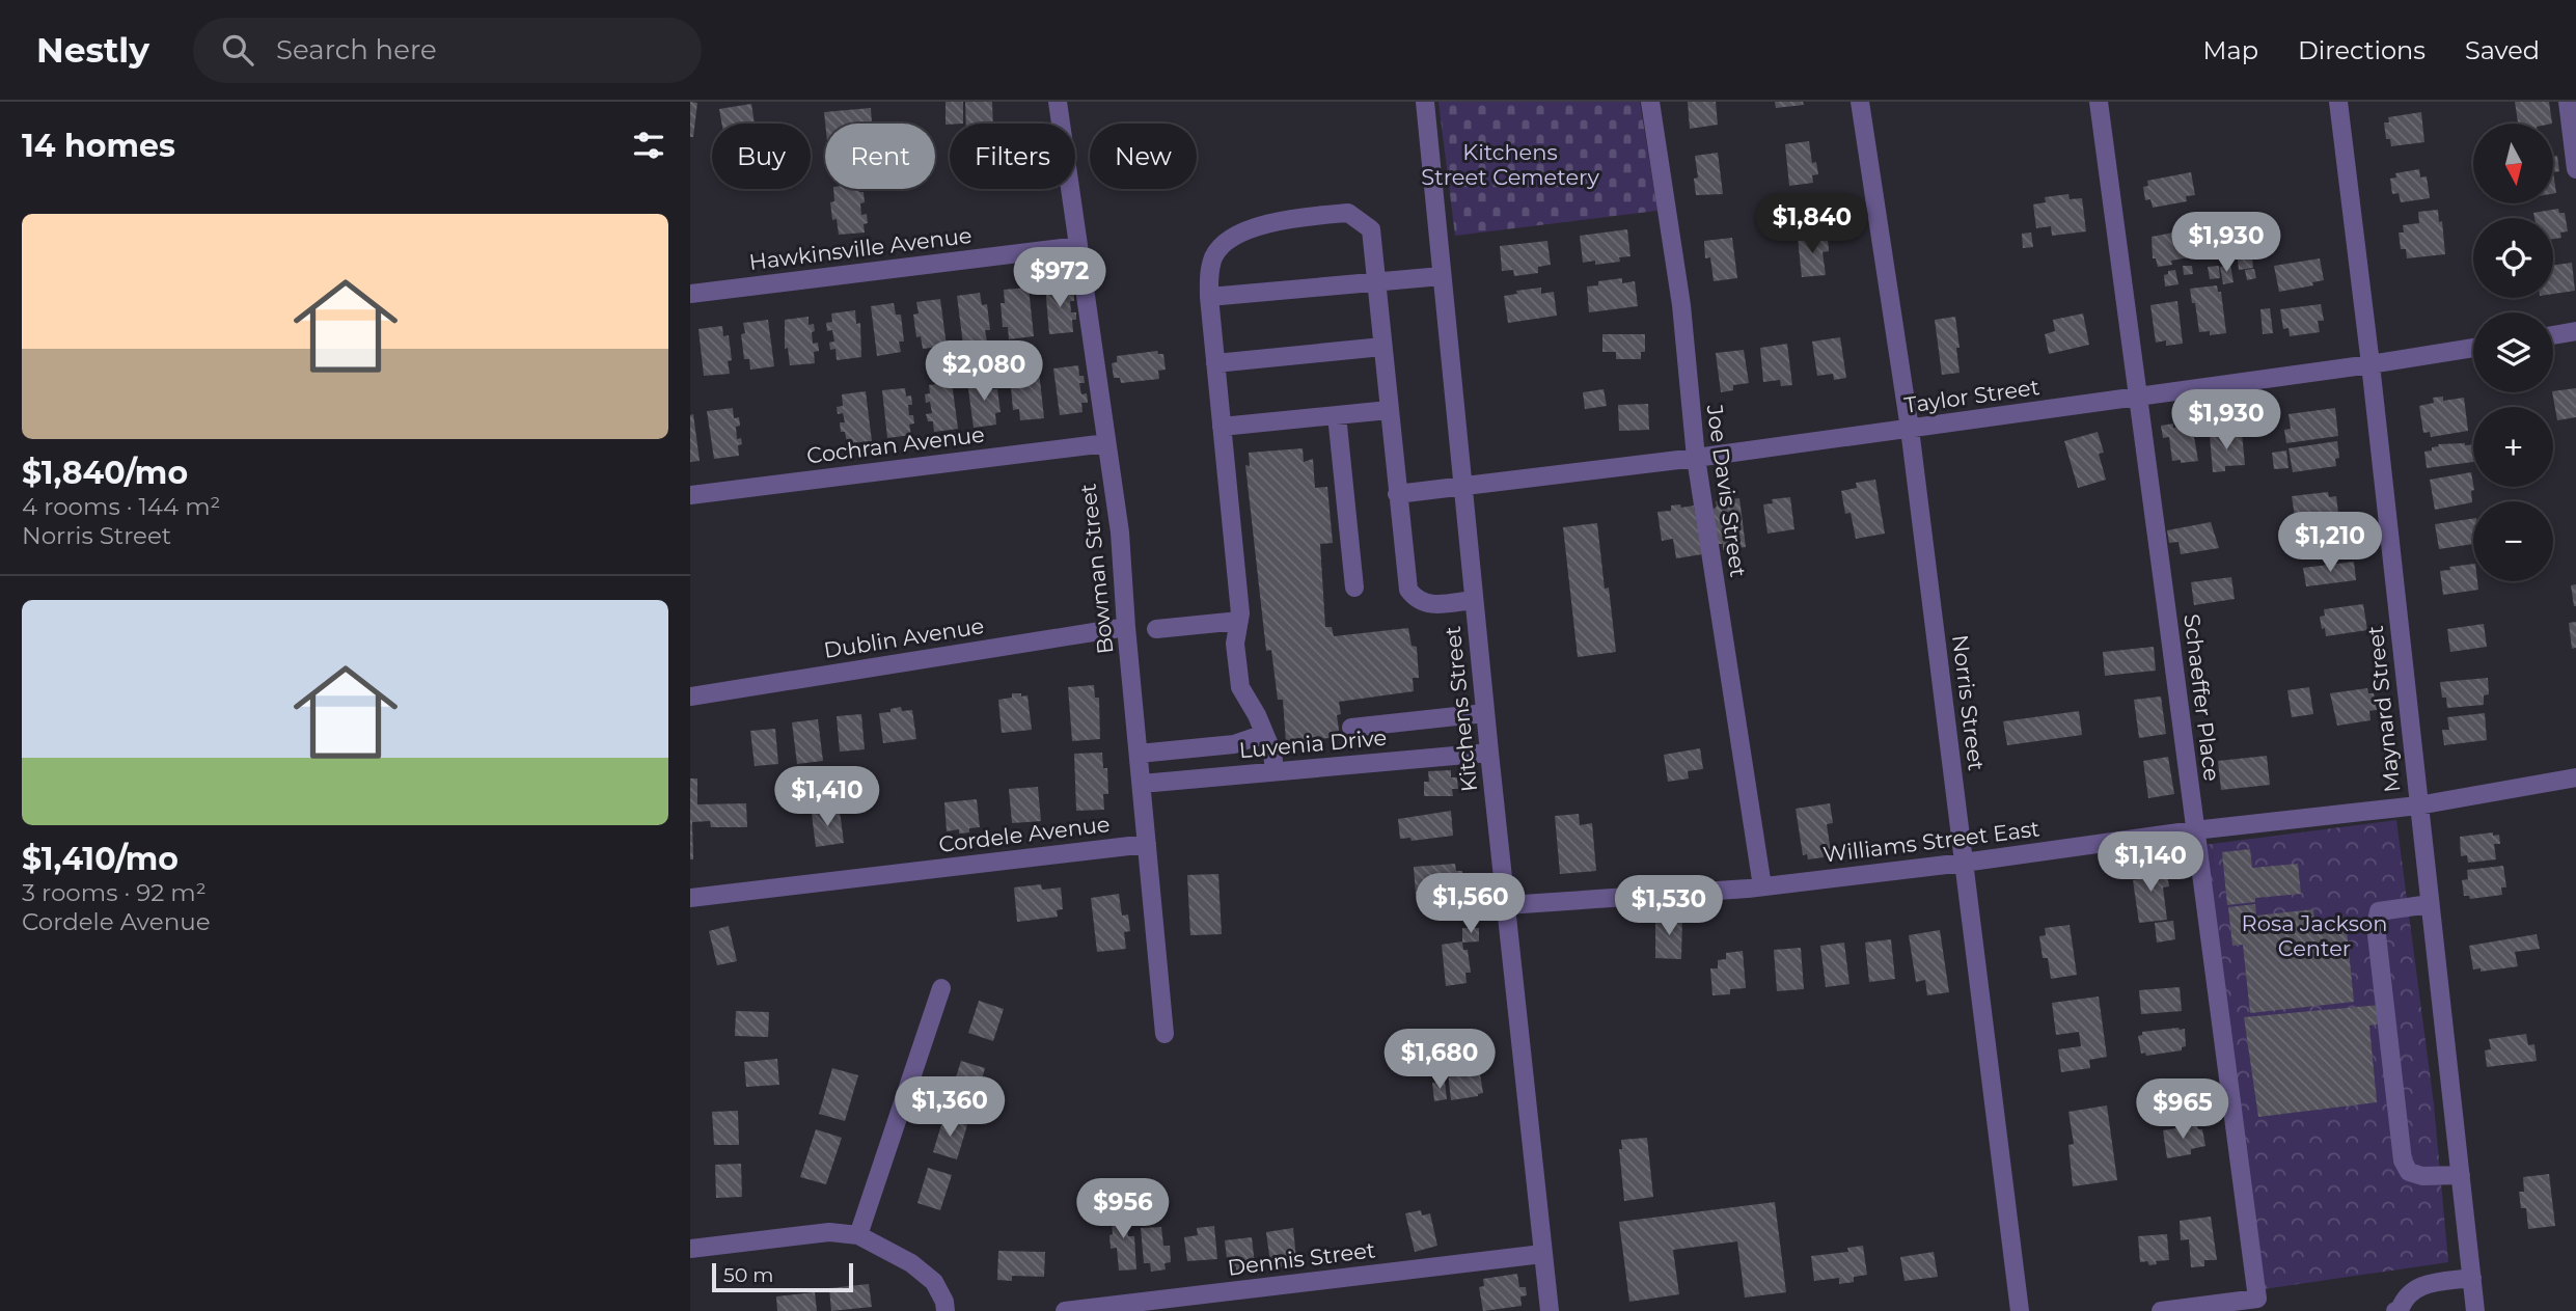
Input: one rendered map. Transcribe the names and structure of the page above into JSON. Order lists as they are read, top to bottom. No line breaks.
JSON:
{"streets":{"street":["Hawkinsville Avenue","Taylor Street","Cochran Avenue","Joe Davis Street","Bowman Street","Dublin Avenue","Schaeffer Place","Norris Street","Kitchens Street","Maynard Street","Luvenia Drive","Cordele Avenue","Williams Street East","Dennis Street"]},"crossings":[["Hawkinsville Avenue","Bowman Street"],["Taylor Street","Joe Davis Street"],["Taylor Street","Schaeffer Place"],["Taylor Street","Norris Street"],["Taylor Street","Kitchens Street"],["Taylor Street","Maynard Street"],["Cochran Avenue","Bowman Street"],["Joe Davis Street","Williams Street East"],["Bowman Street","Dublin Avenue"],["Bowman Street","Luvenia Drive"],["Bowman Street","Cordele Avenue"],["Schaeffer Place","Williams Street East"],["Norris Street","Williams Street East"],["Kitchens Street","Luvenia Drive"],["Kitchens Street","Williams Street East"],["Kitchens Street","Dennis Street"],["Maynard Street","Williams Street East"]],"parks":["Kitchens Street Cemetery","Rosa Jackson Center"],"scale_bar":"50 m","north":"bottom","page":{"header":"Nestly","search":"Search here","nav":["Map","Directions","Saved"],"heading":"14 homes","map_buttons":["+","−"],"chip":["Buy","Rent","Filters","New"],"list":[{"name":"$1,840/mo","note":"4 rooms · 144 m² · Norris Street"},{"name":"$1,410/mo","note":"3 rooms · 92 m² · Cordele Avenue"}],"price":["$1,840","$1,930","$972","$2,080","$1,930","$1,210","$1,410","$1,140","$1,560","$1,530","$1,680","$1,360","$965","$956"],"scale":"50 m"}}
